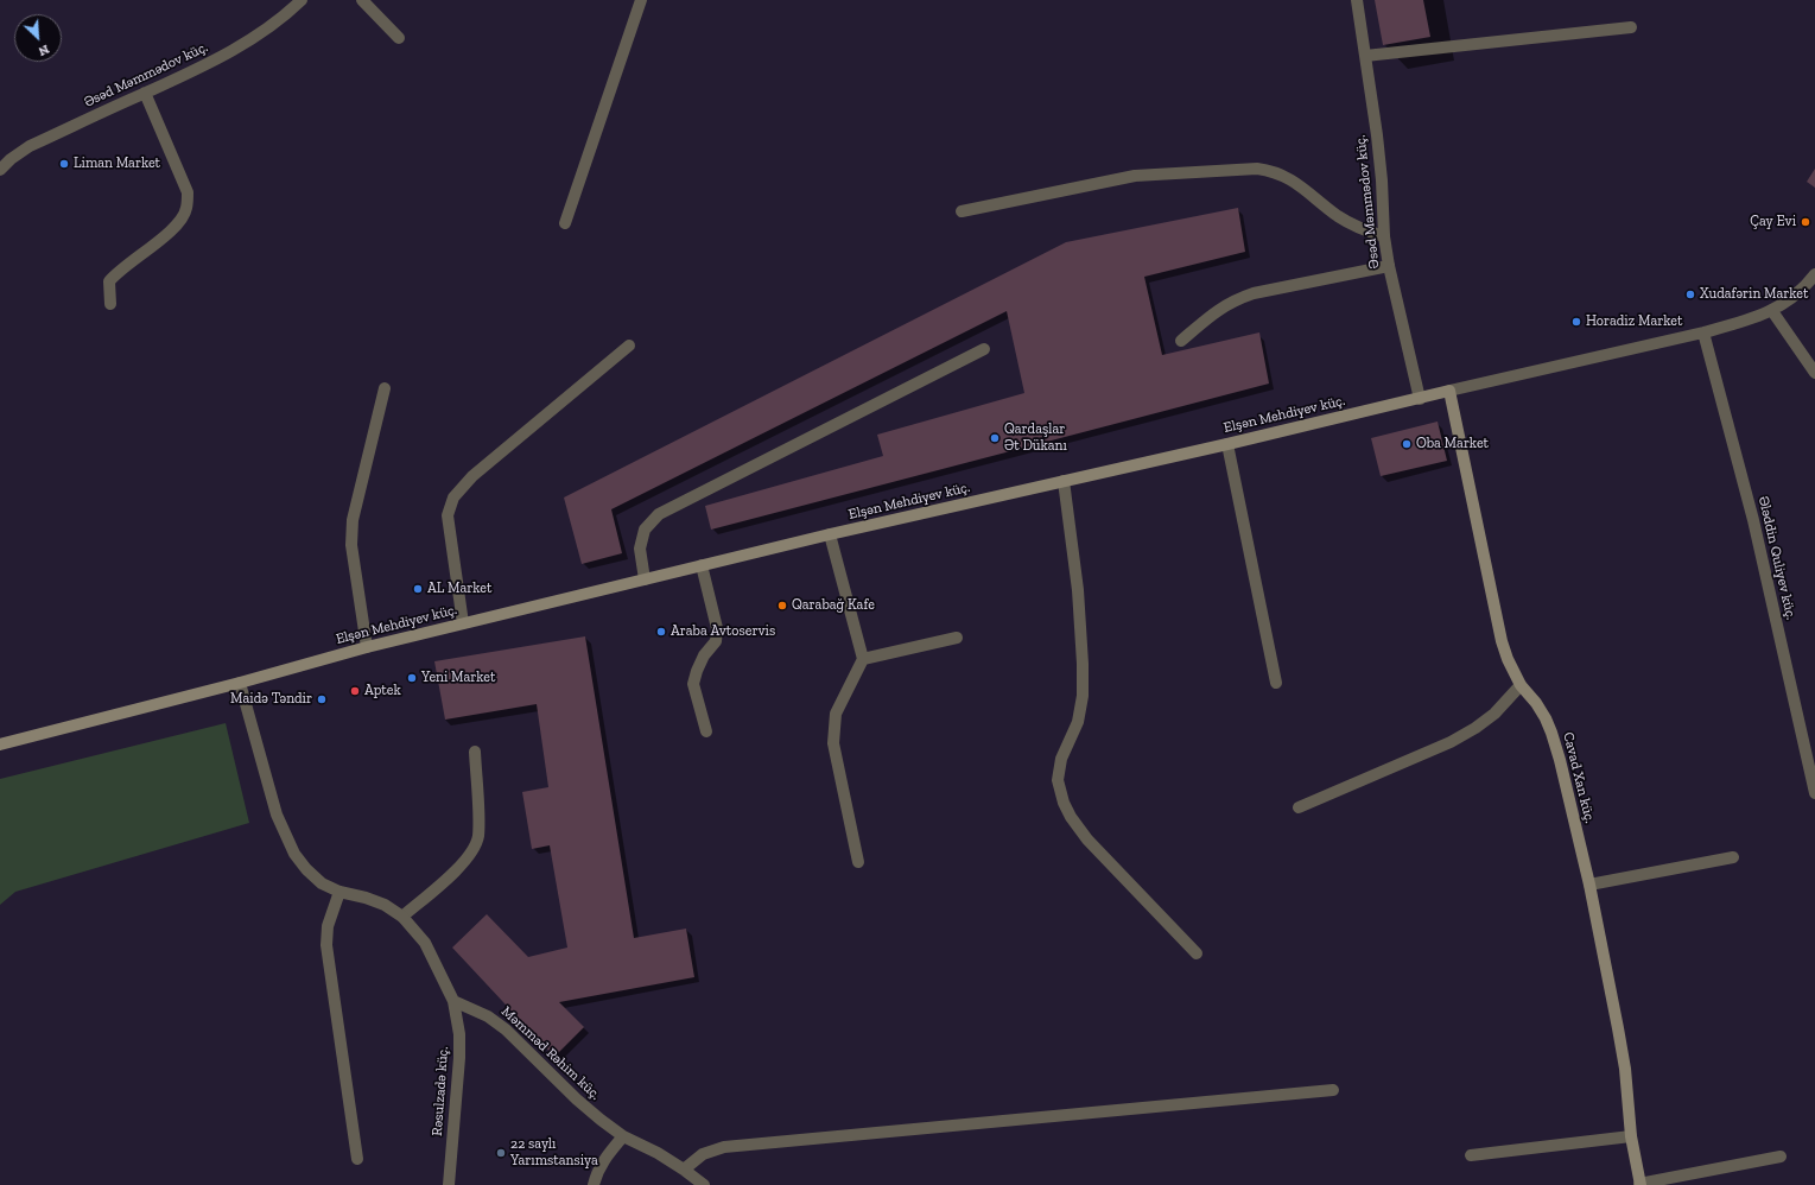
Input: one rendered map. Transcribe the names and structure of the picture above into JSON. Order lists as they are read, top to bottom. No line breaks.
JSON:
{"streets":{"street":["Əsəd Məmmədov küç.","Elşən Mehdiyev küç.","Ələddin Quliyev küç.","Cavad Xan küç.","Məmməd Rəhim küç.","Rəsulzadə küç."]},"crossings":[["Əsəd Məmmədov küç.","Elşən Mehdiyev küç."],["Elşən Mehdiyev küç.","Ələddin Quliyev küç."],["Elşən Mehdiyev küç.","Cavad Xan küç."],["Məmməd Rəhim küç.","Rəsulzadə küç."]],"places":["Liman Market","Çay Evi","Xudafərin Market","Horadiz Market","Qardaşlar Ət Dükanı","Oba Market","AL Market","Qarabağ Kafe","Araba Avtoservis","Yeni Market","Aptek","Maidə Təndir","22 saylı Yarımstansiya"],"north":"bottom right"}
